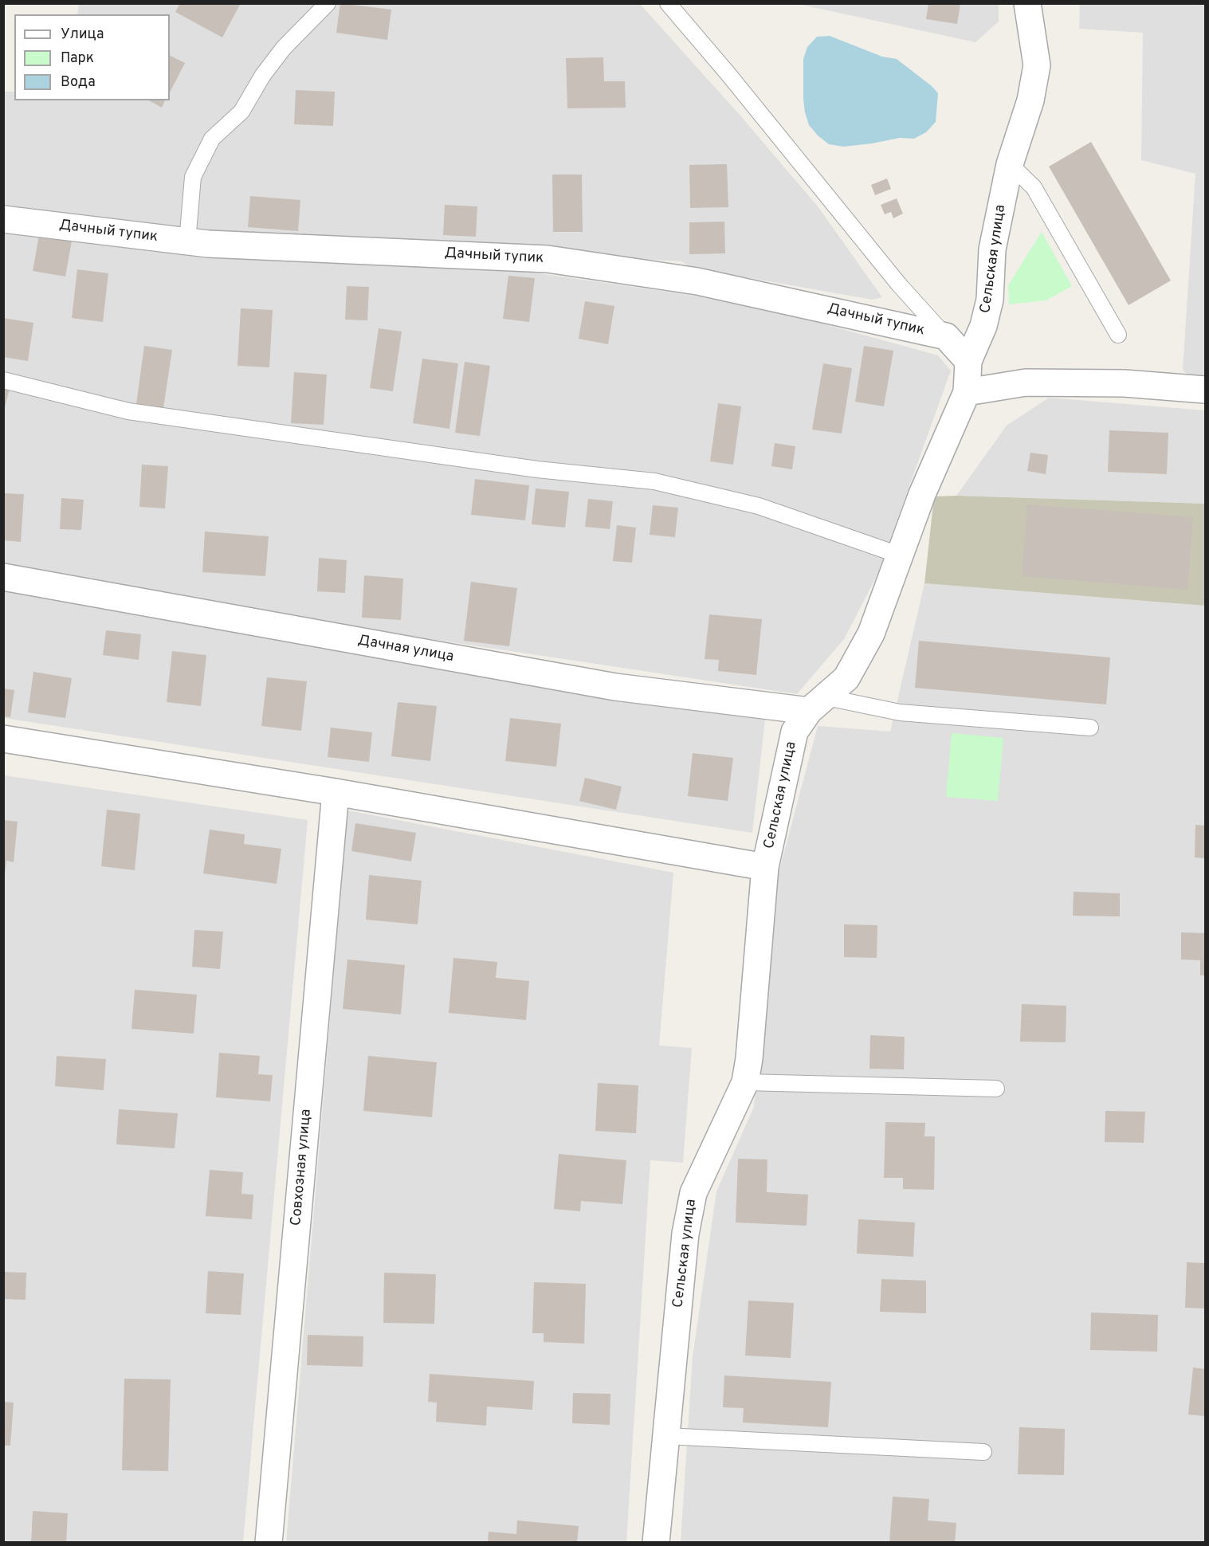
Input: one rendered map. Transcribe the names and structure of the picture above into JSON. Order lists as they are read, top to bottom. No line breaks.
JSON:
{"streets":{"street":["Дачный тупик","Сельская улица","Дачная улица","Совхозная улица"]},"crossings":[["Сельская улица","Дачная улица"]],"legend":["Улица","Парк","Вода"]}
